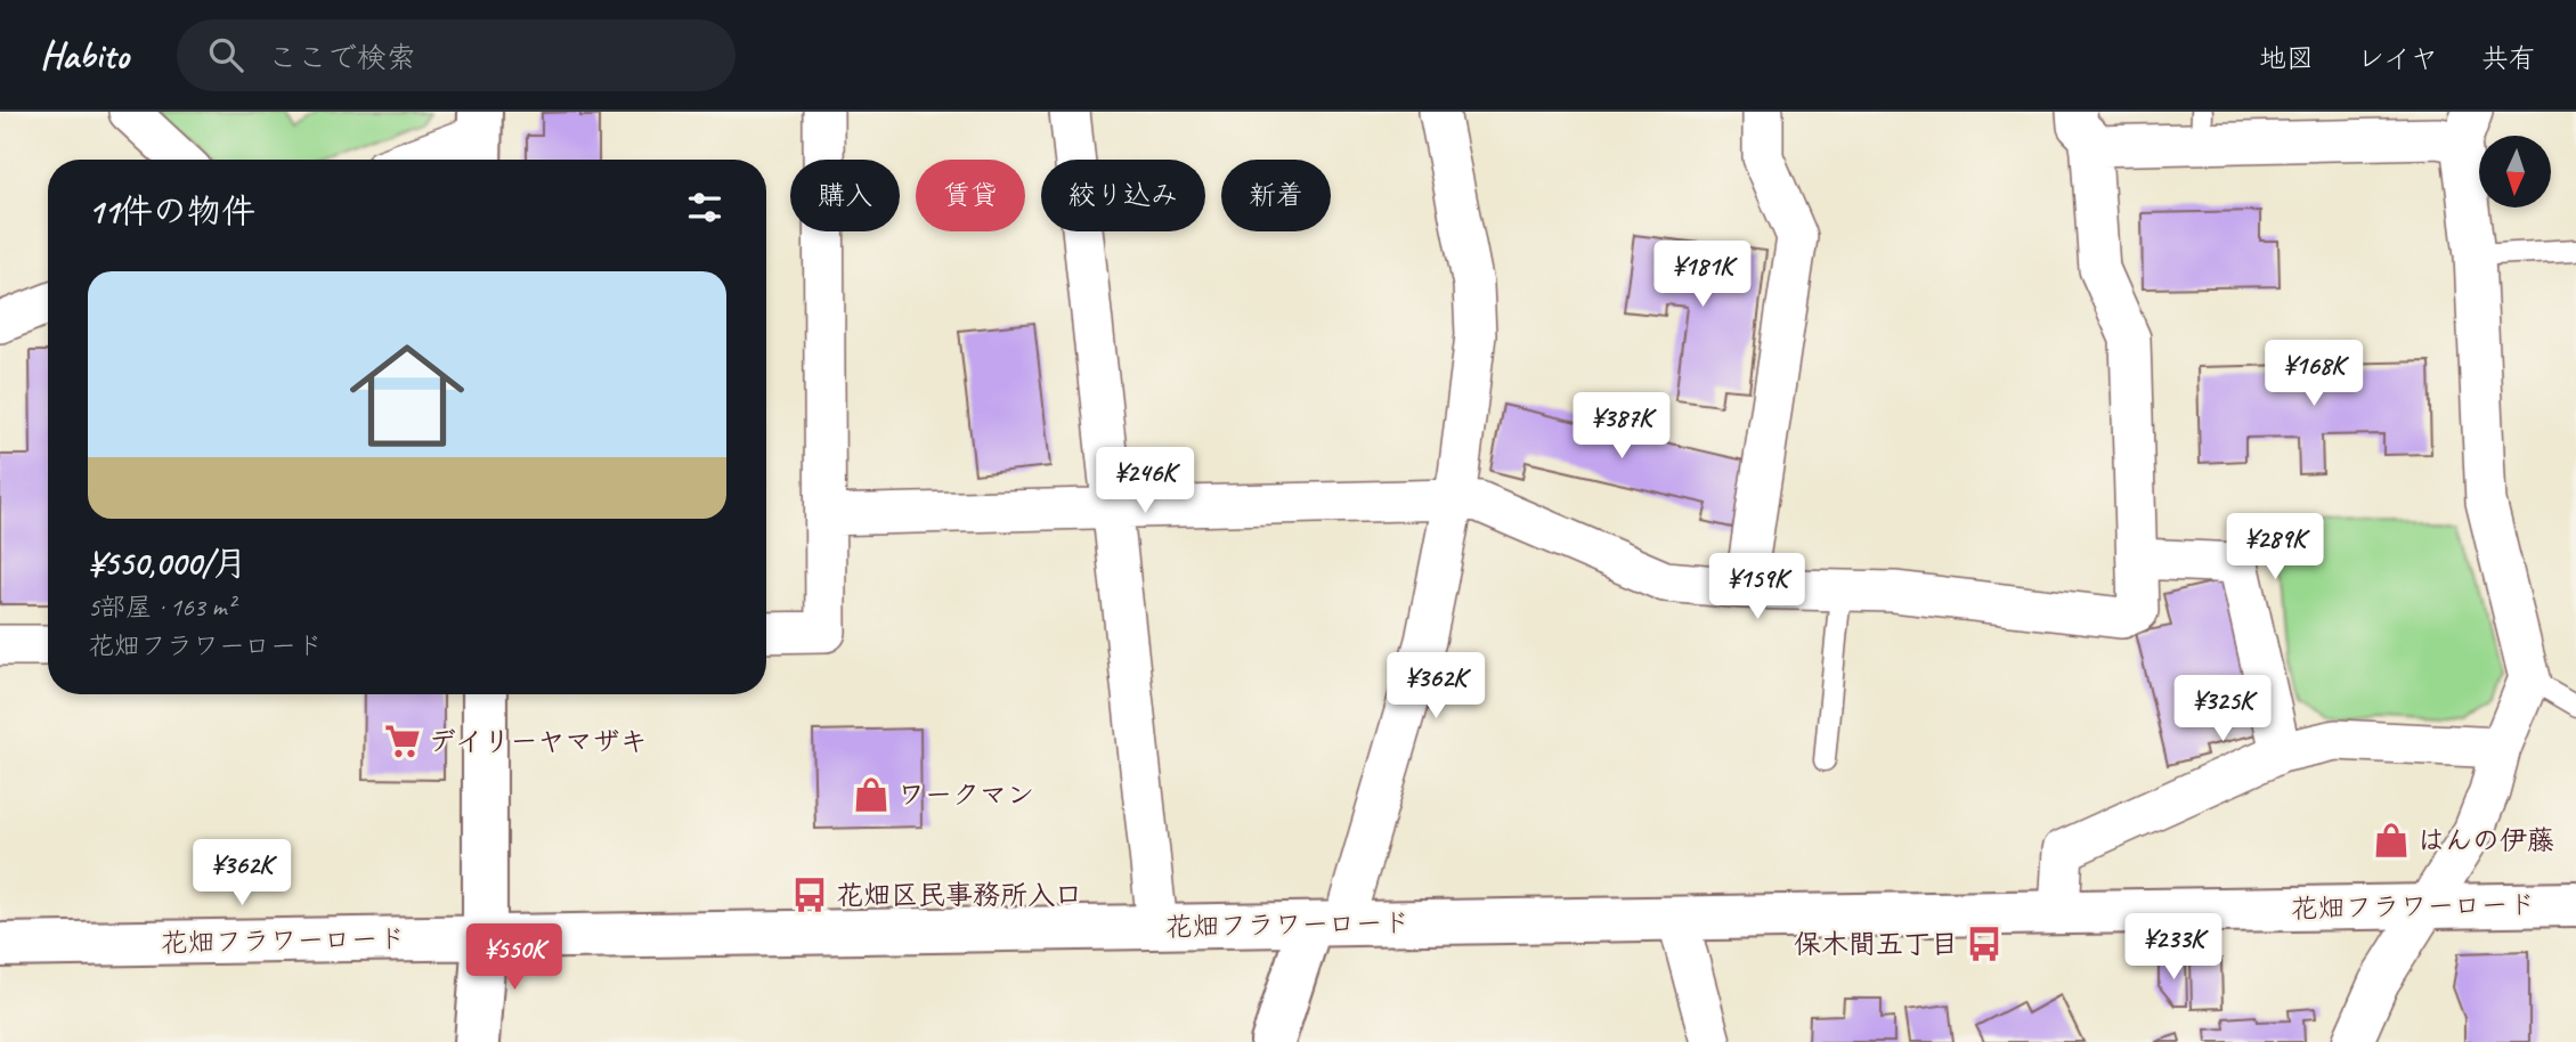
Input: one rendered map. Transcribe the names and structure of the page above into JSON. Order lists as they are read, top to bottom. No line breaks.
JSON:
{"streets":{"street":["花畑フラワーロード"]},"places":{"supermarket":["デイリーヤマザキ"],"shop":["ワークマン","はんの伊藤"],"bus stop":["花畑区民事務所入口","保木間五丁目"]},"north":"bottom","page":{"header":"Habito","search":"ここで検索","nav":["地図","レイヤ","共有"],"chip":["購入","賃貸","絞り込み","新着"],"heading":"11件の物件","price":["¥181K","¥168K","¥387K","¥246K","¥289K","¥159K","¥362K","¥325K","¥362K","¥233K","¥550K"],"list":[{"name":"¥550,000/月","note":"5部屋 · 163 m² · 花畑フラワーロード"}]}}
